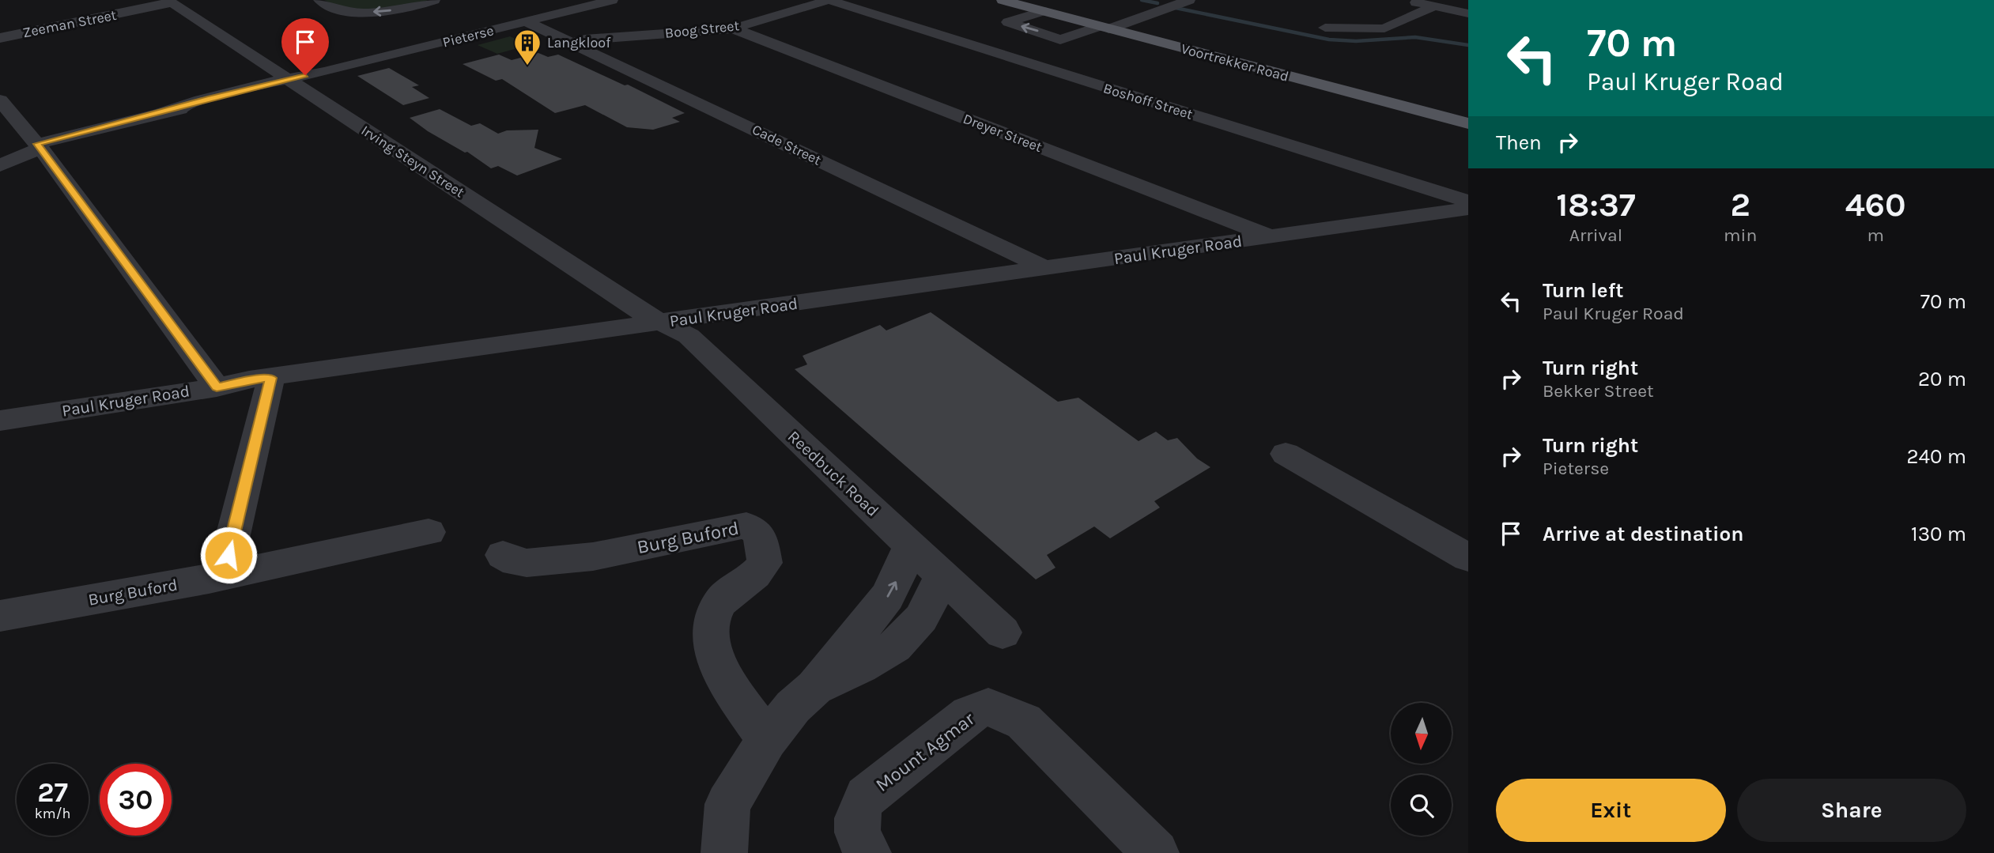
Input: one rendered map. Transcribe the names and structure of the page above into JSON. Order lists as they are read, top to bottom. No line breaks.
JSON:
{"streets":{"main road":["Voortrekker Road"],"street":["Zeeman Street","Boog Street","Pieterse","Boshoff Street","Dreyer Street","Cade Street","Irving Steyn Street","Paul Kruger Road","Reedbuck Road","Burg Buford","Mount Agmar"]},"crossings":[["Zeeman Street","Irving Steyn Street"],["Boog Street","Boshoff Street"],["Boog Street","Dreyer Street"],["Boog Street","Cade Street"],["Pieterse","Cade Street"],["Pieterse","Irving Steyn Street"],["Dreyer Street","Paul Kruger Road"],["Cade Street","Paul Kruger Road"],["Irving Steyn Street","Paul Kruger Road"],["Irving Steyn Street","Reedbuck Road"],["Paul Kruger Road","Reedbuck Road"]],"places":{"building":["Langkloof"]},"north":"bottom","page":{"turn":["70 m","Paul Kruger Road"],"then":"Then","eta":["18:37","Arrival","2","min","460","m"],"list":[{"name":"Turn left","note":"Paul Kruger Road","value":"70 m"},{"name":"Turn right","note":"Bekker Street","value":"20 m"},{"name":"Turn right","note":"Pieterse","value":"240 m"},{"name":"Arrive at destination","value":"130 m"}],"speed":"27 km/h","limit":"30","buttons":["Exit","Share"]}}
